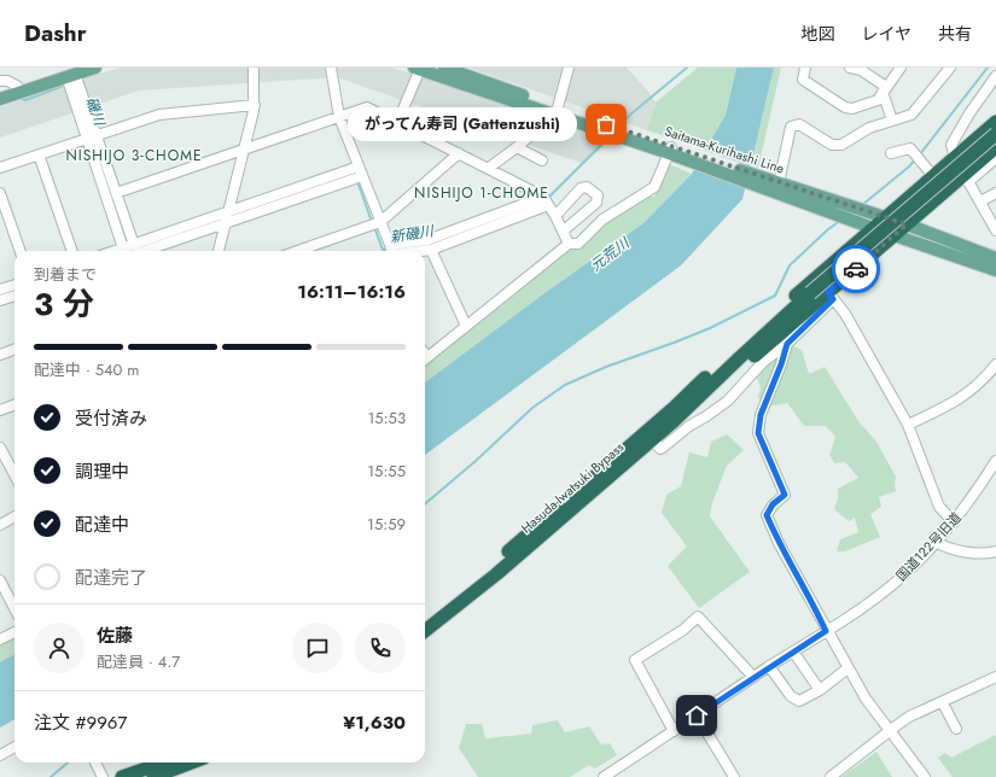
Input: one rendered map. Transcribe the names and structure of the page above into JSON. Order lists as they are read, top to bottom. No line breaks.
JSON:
{"streets":{"highway":["Hasuda-Iwatsuki Bypass"],"main road":["Saitama-Kurihashi Line"],"street":["国道122号旧道"]},"districts":["NISHIJO 3-CHOME","NISHIJO 1-CHOME"],"water":["磯川","新磯川","元荒川"],"places":["がってん寿司 (Gattenzushi)"],"page":{"header":"Dashr","nav":["地図","レイヤ","共有"],"bubble":"がってん寿司 (Gattenzushi)","heading":["3 分","到着まで","16:11–16:16"],"panel":["佐藤","配達員 · 4.7","注文 #9967","¥1,630"],"bar":"配達中 · 540 m","list":[["受付済み","15:53"],["調理中","15:55"],["配達中","15:59"],"配達完了"]}}
